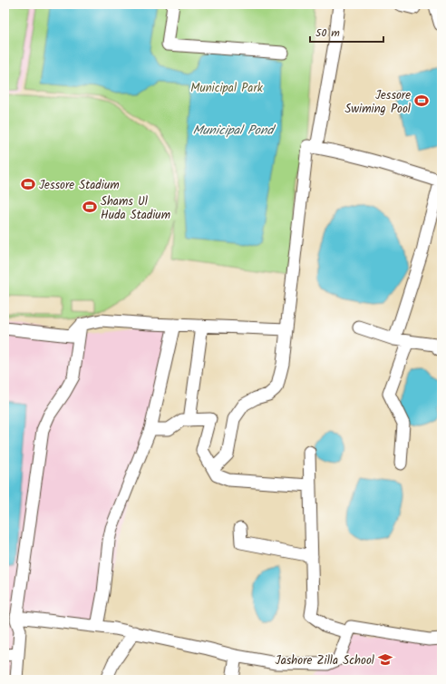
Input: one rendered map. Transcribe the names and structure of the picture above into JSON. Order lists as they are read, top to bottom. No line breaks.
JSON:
{"water":["Municipal Pond"],"parks":["Municipal Park"],"places":{"sports":["Jessore Swiming Pool","Jessore Stadium","Shams Ul Huda Stadium"],"school or university":["Jashore Zilla School"]},"scale_bar":"50 m"}
